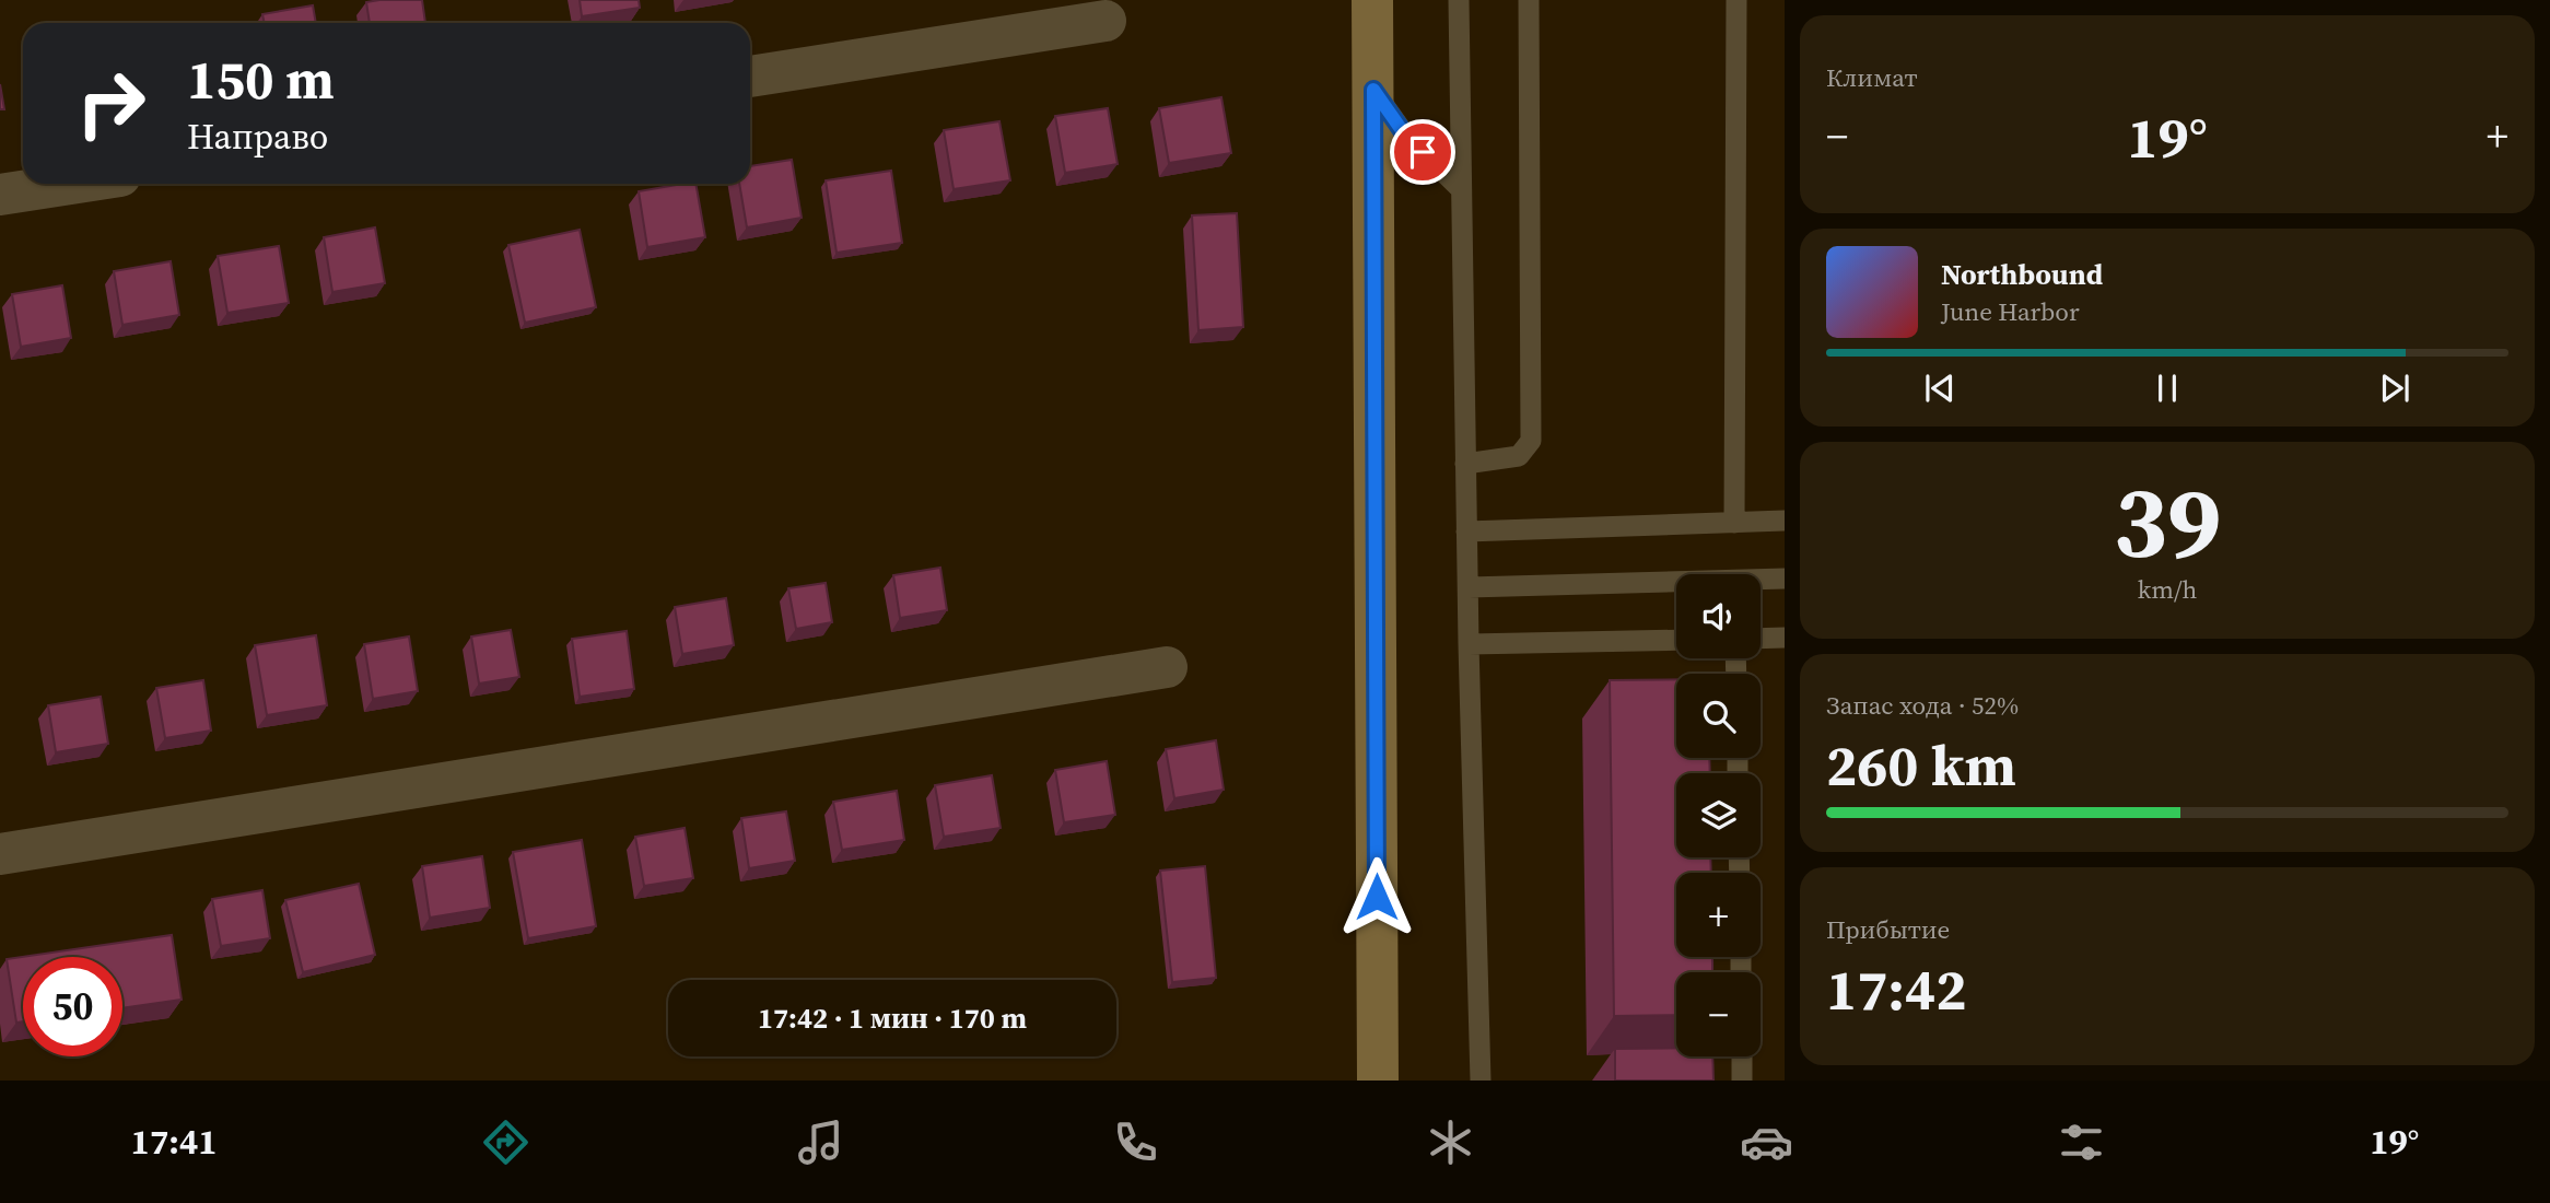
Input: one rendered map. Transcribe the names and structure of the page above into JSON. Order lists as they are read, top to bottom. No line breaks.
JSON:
{"page":{"tile":["Климат",["39","km/h"],["Запас хода · 52%","260 km"],["Прибытие","17:42"]],"turn":["150 m","Направо"],"heat":["−","19°","+"],"song":["Northbound","June Harbor"],"map_buttons":["+","−"],"limit":"50","trip":"17:42 · 1 мин · 170 m","tabs":["17:41","19°"]}}
